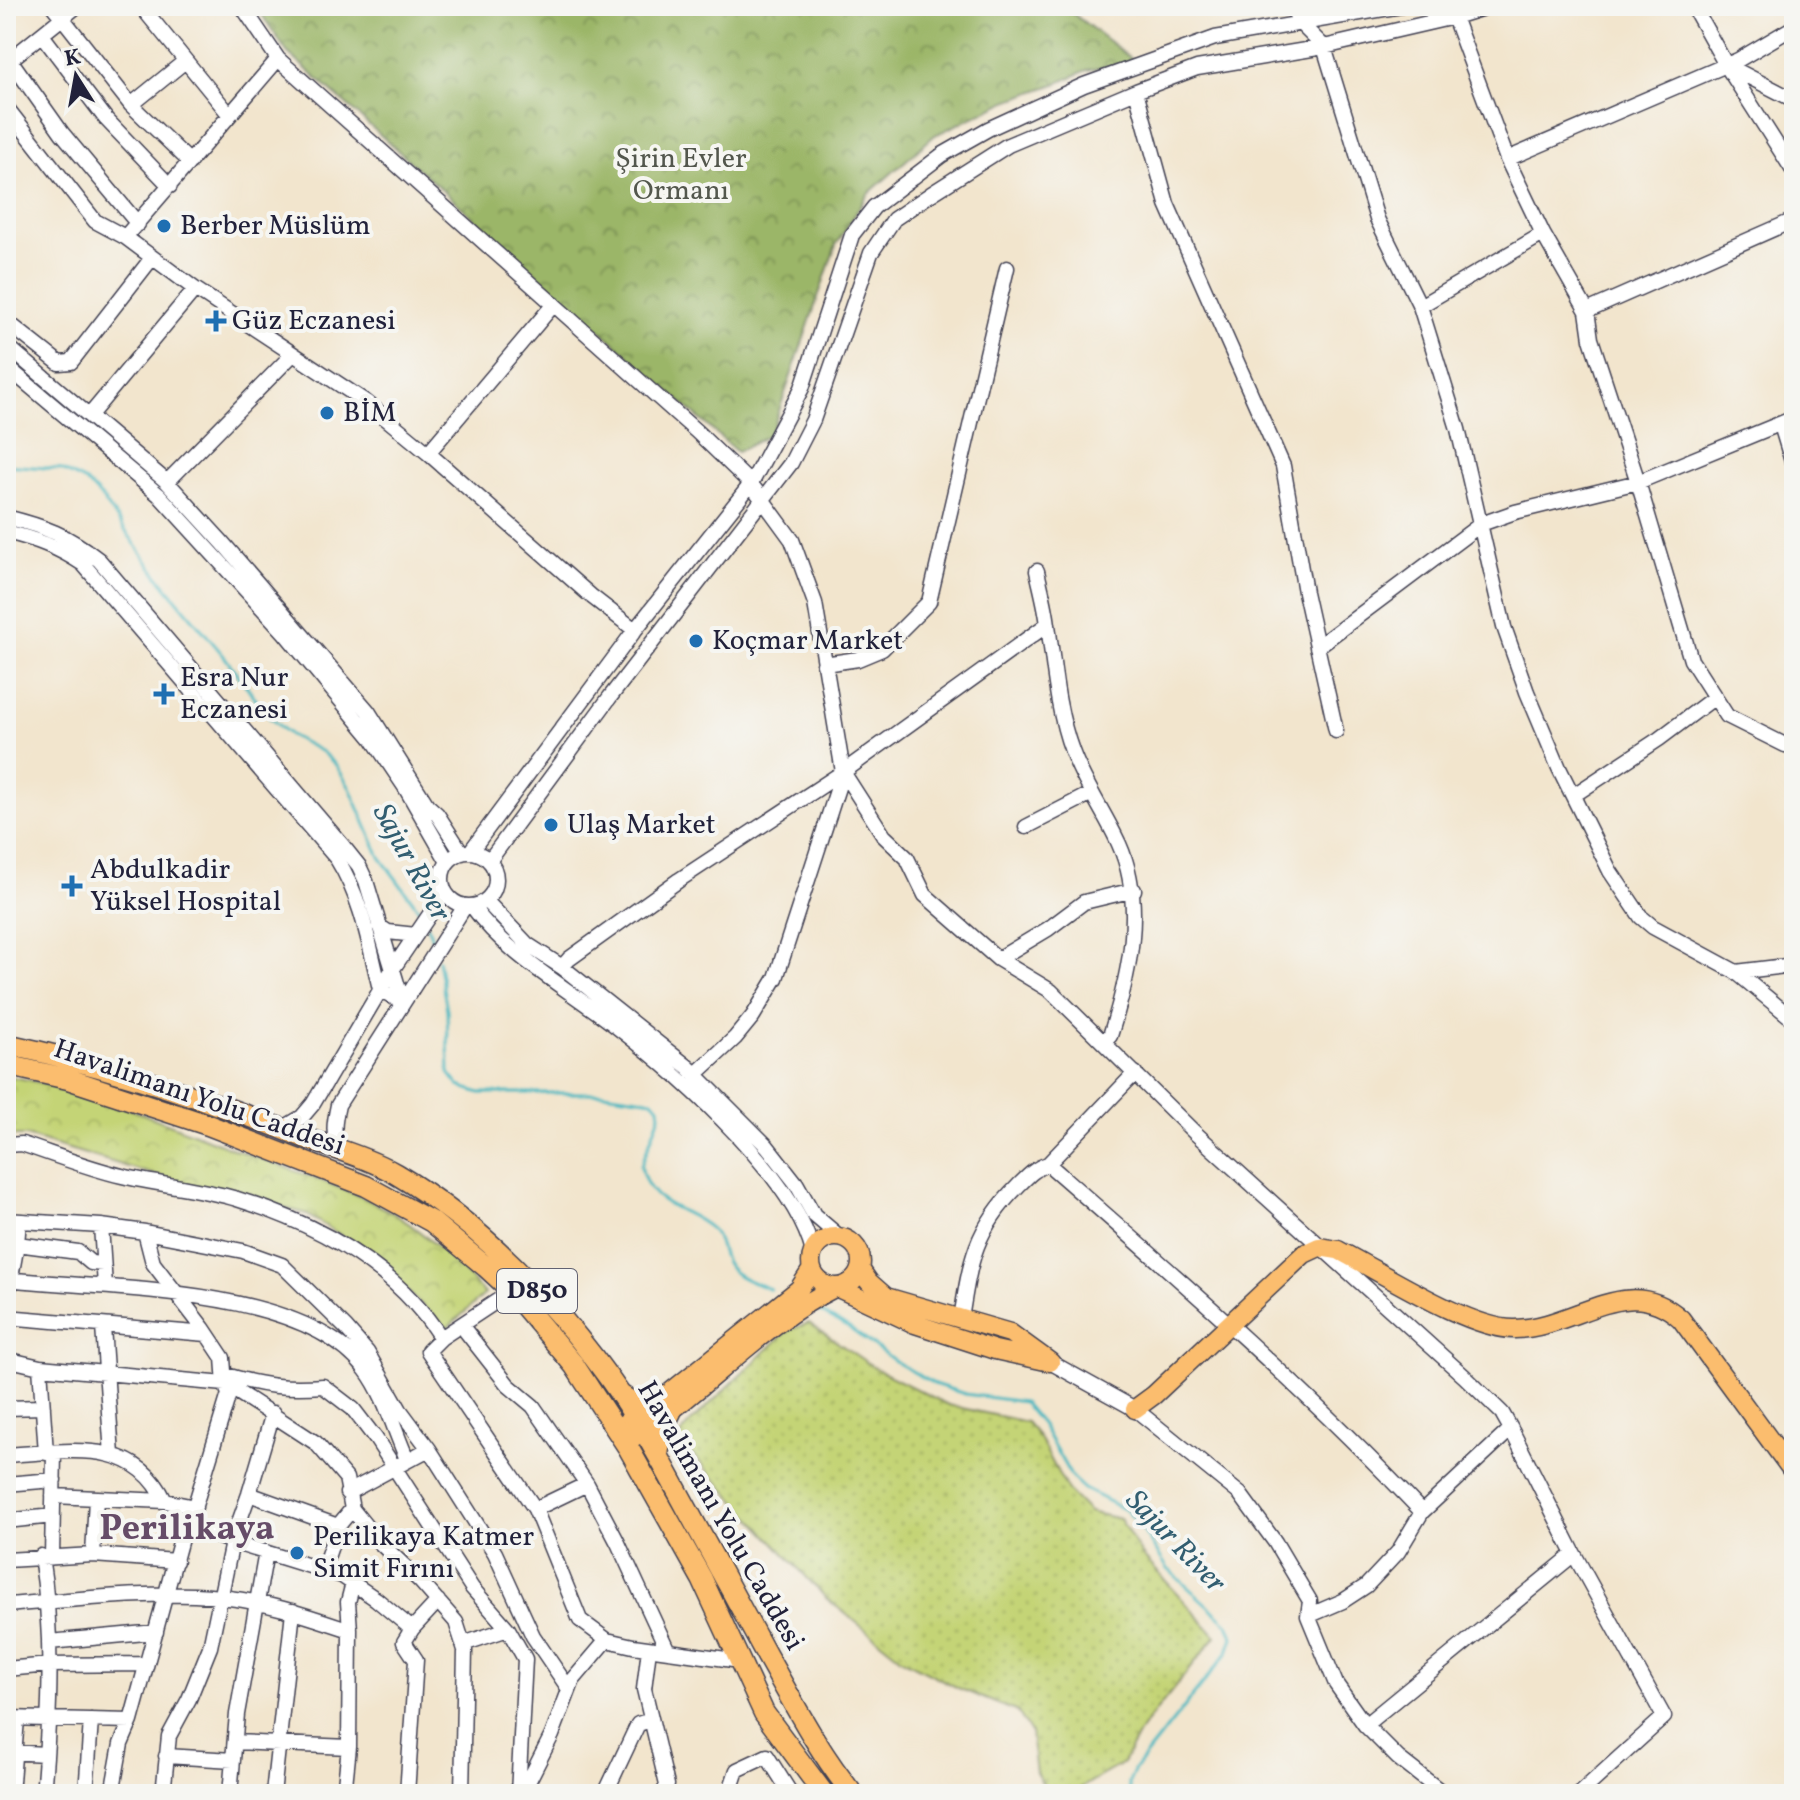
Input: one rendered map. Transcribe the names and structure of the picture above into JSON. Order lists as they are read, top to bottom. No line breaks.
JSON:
{"streets":{"highway":["Havalimanı Yolu Caddesi","D850"]},"districts":["Perilikaya"],"water":["Sajur River"],"parks":["Şirin Evler Ormanı"],"places":{"other":["Berber Müslüm","BİM","Koçmar Market","Ulaş Market","Perilikaya Katmer Simit Fırını"],"health":["Güz Eczanesi","Esra Nur Eczanesi","Abdulkadir Yüksel Hospital"]},"north":"top"}
